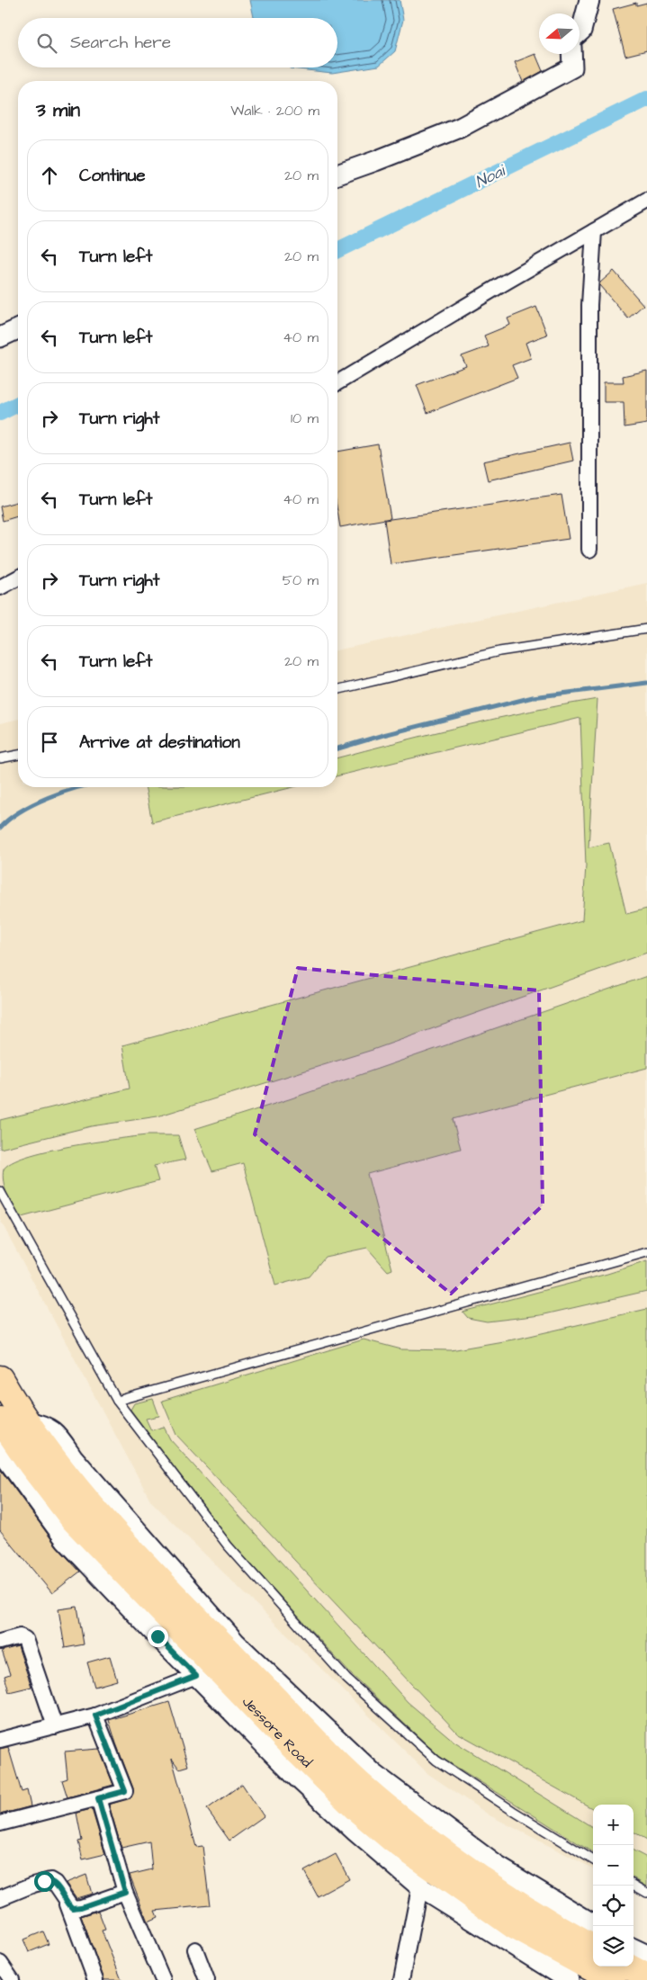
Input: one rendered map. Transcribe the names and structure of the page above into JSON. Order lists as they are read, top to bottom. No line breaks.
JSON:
{"streets":{"highway":["Jessore Road"]},"water":["Noai"],"north":"left","page":{"search":"Search here","heading":["3 min","Walk · 200 m"],"list":[["Continue","20 m"],["Turn left","20 m"],["Turn left","40 m"],["Turn right","10 m"],["Turn left","40 m"],["Turn right","50 m"],["Turn left","20 m"],"Arrive at destination"],"map_buttons":["+","−"]}}
